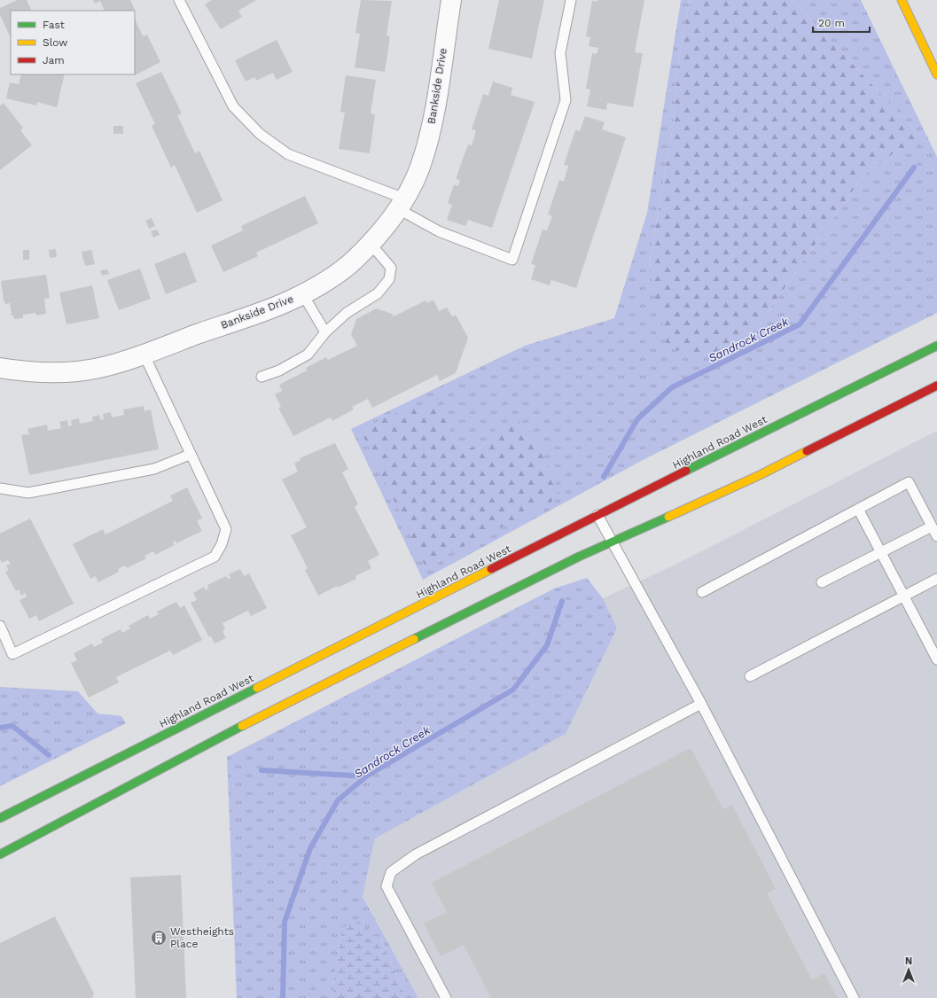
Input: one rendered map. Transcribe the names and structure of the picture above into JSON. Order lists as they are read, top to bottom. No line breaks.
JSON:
{"streets":{"main road":["Highland Road West"],"street":["Bankside Drive"]},"water":["Sandrock Creek"],"places":{"building":["Westheights Place"]},"legend":["Fast","Slow","Jam"],"scale_bar":"20 m","north":"top"}
